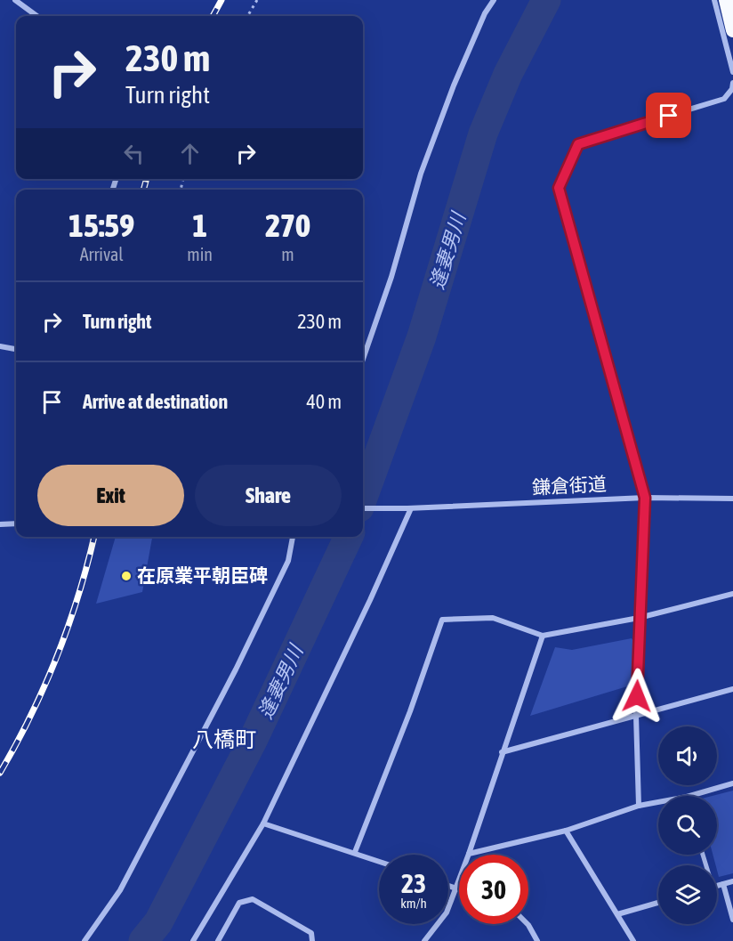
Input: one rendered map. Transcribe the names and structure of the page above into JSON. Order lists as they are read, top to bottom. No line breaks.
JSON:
{"streets":{"street":["鎌倉街道"]},"districts":["八橋町"],"water":["逢妻男川"],"places":["在原業平朝臣碑"],"page":{"turn":["230 m","Turn right"],"eta":["15:59","Arrival","1","min","270","m"],"list":[{"name":"Turn right","value":"230 m"},{"name":"Arrive at destination","value":"40 m"}],"buttons":["Exit","Share"],"speed":"23 km/h","limit":"30"}}
